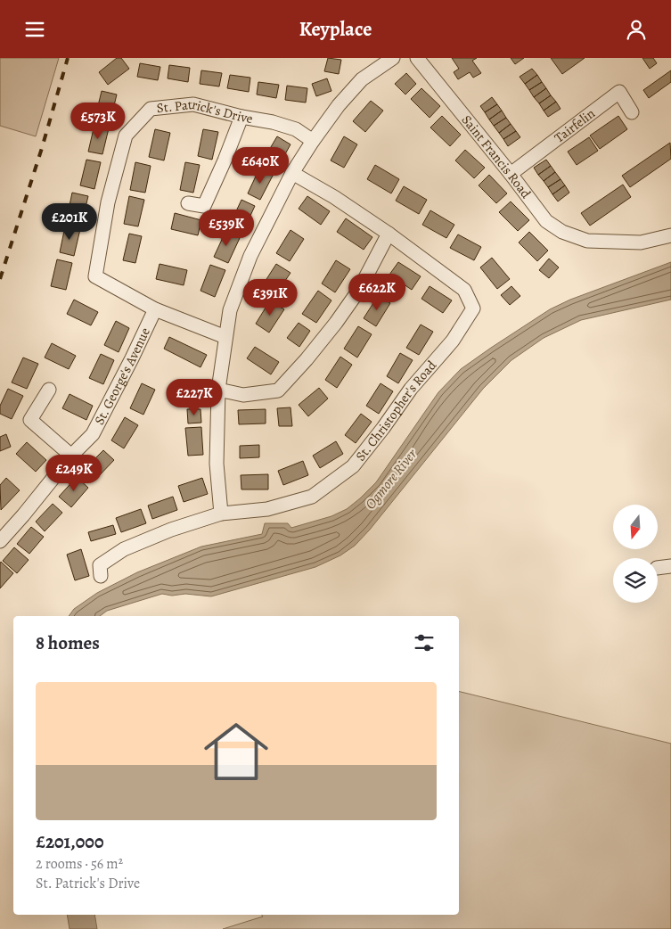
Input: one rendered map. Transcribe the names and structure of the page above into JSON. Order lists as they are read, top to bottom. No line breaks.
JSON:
{"streets":{"street":["St. Patrick's Drive","Tairfelin","Saint Francis Road","St. George's Avenue","St. Christopher's Road"]},"crossings":[["St. Patrick's Drive","St. George's Avenue"],["Tairfelin","Saint Francis Road"]],"water":["Ogmore River"],"north":"bottom","page":{"header":"Keyplace","price":["£573K","£640K","£201K","£539K","£622K","£391K","£227K","£249K"],"heading":"8 homes","list":[{"name":"£201,000","note":"2 rooms · 56 m² · St. Patrick's Drive"}]}}
